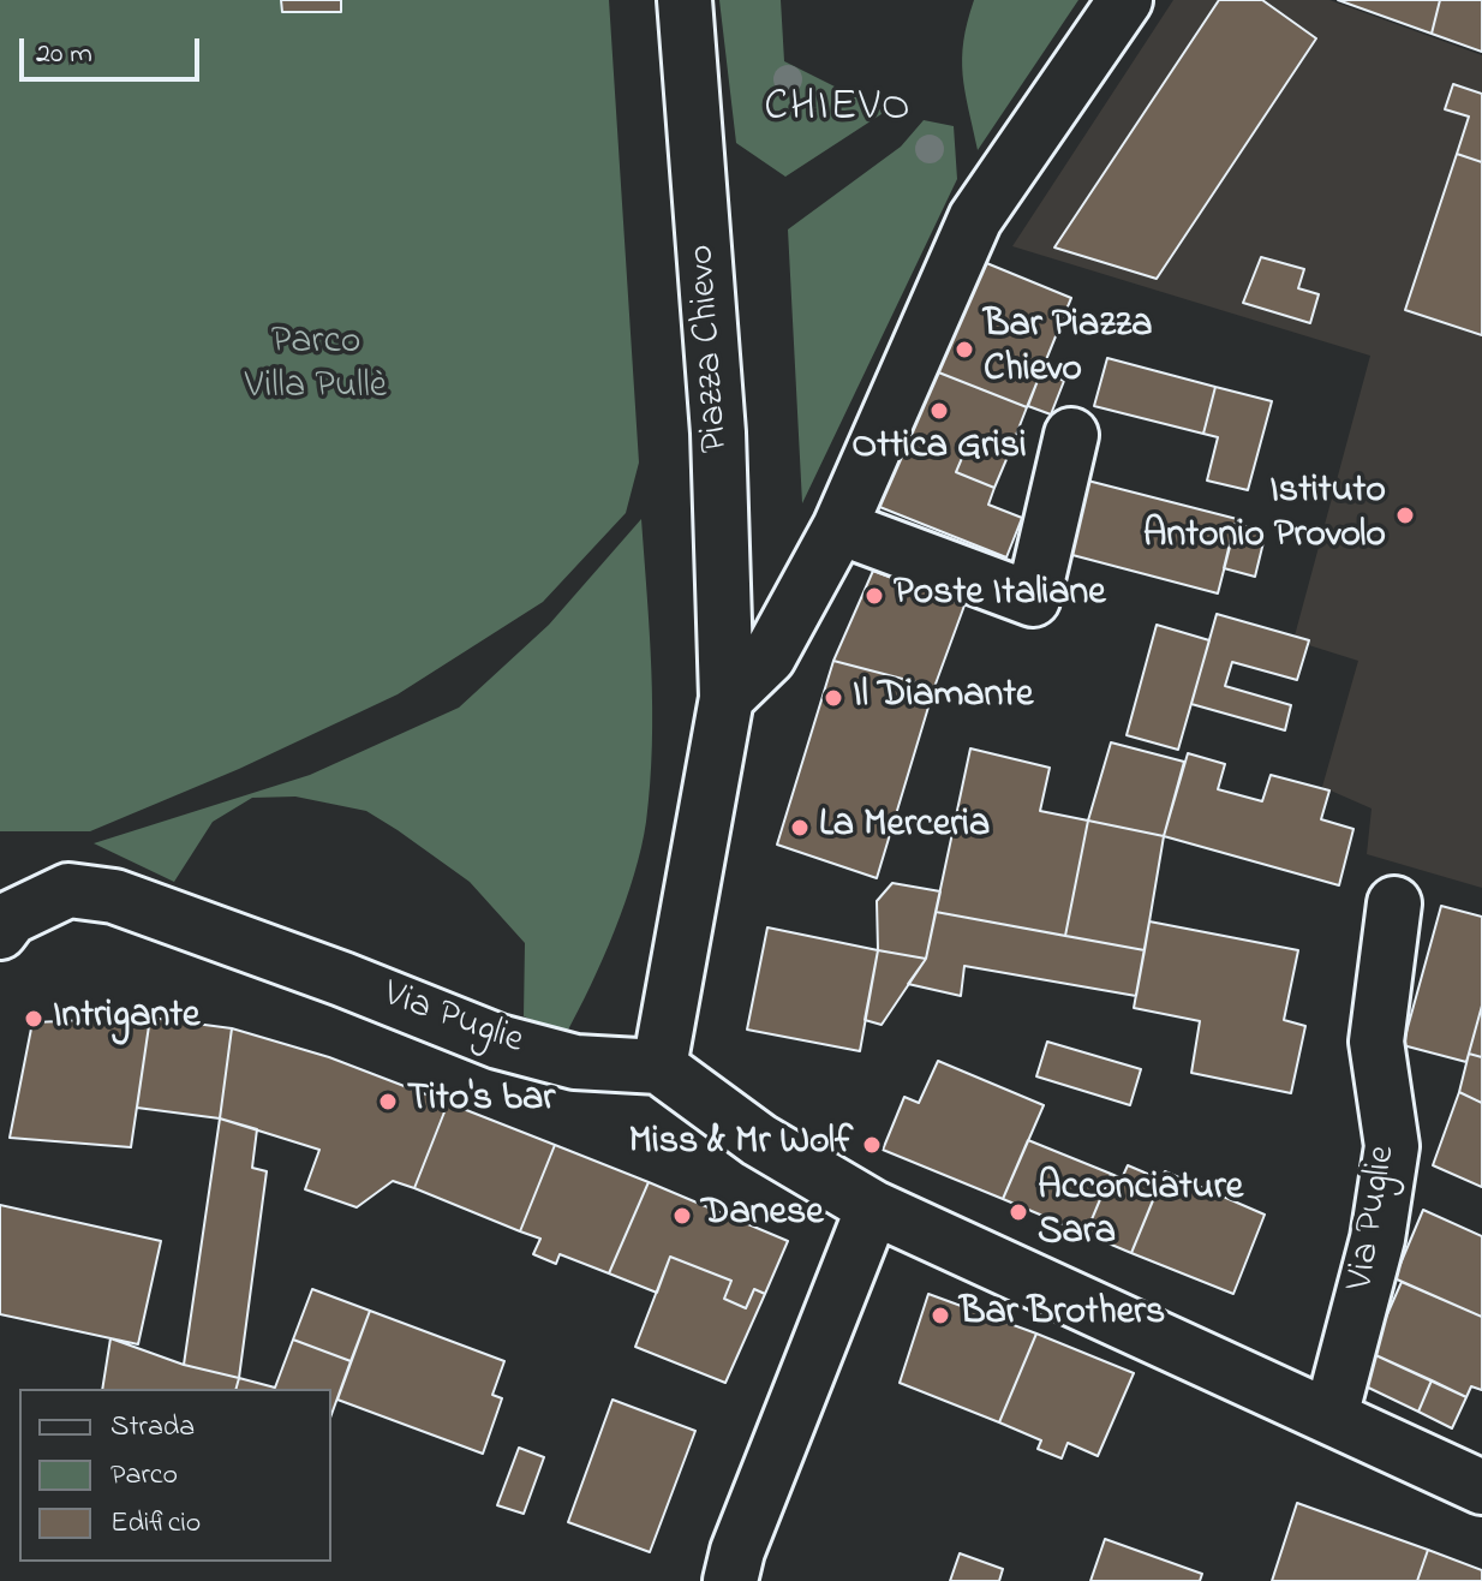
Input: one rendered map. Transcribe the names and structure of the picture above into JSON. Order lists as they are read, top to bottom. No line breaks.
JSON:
{"streets":{"street":["Piazza Chievo","Via Puglie"]},"crossings":[["Piazza Chievo","Via Puglie"]],"districts":["CHIEVO"],"parks":["Parco Villa Pullè"],"places":["Bar Piazza Chievo","Ottica Grisi","Istituto Antonio Provolo","Poste Italiane","Il Diamante","La Merceria","Intrigante","Tito's bar","Miss & Mr Wolf","Acconciature Sara","Danese","Bar Brothers"],"legend":["Strada","Parco","Edificio"],"scale_bar":"20 m"}
